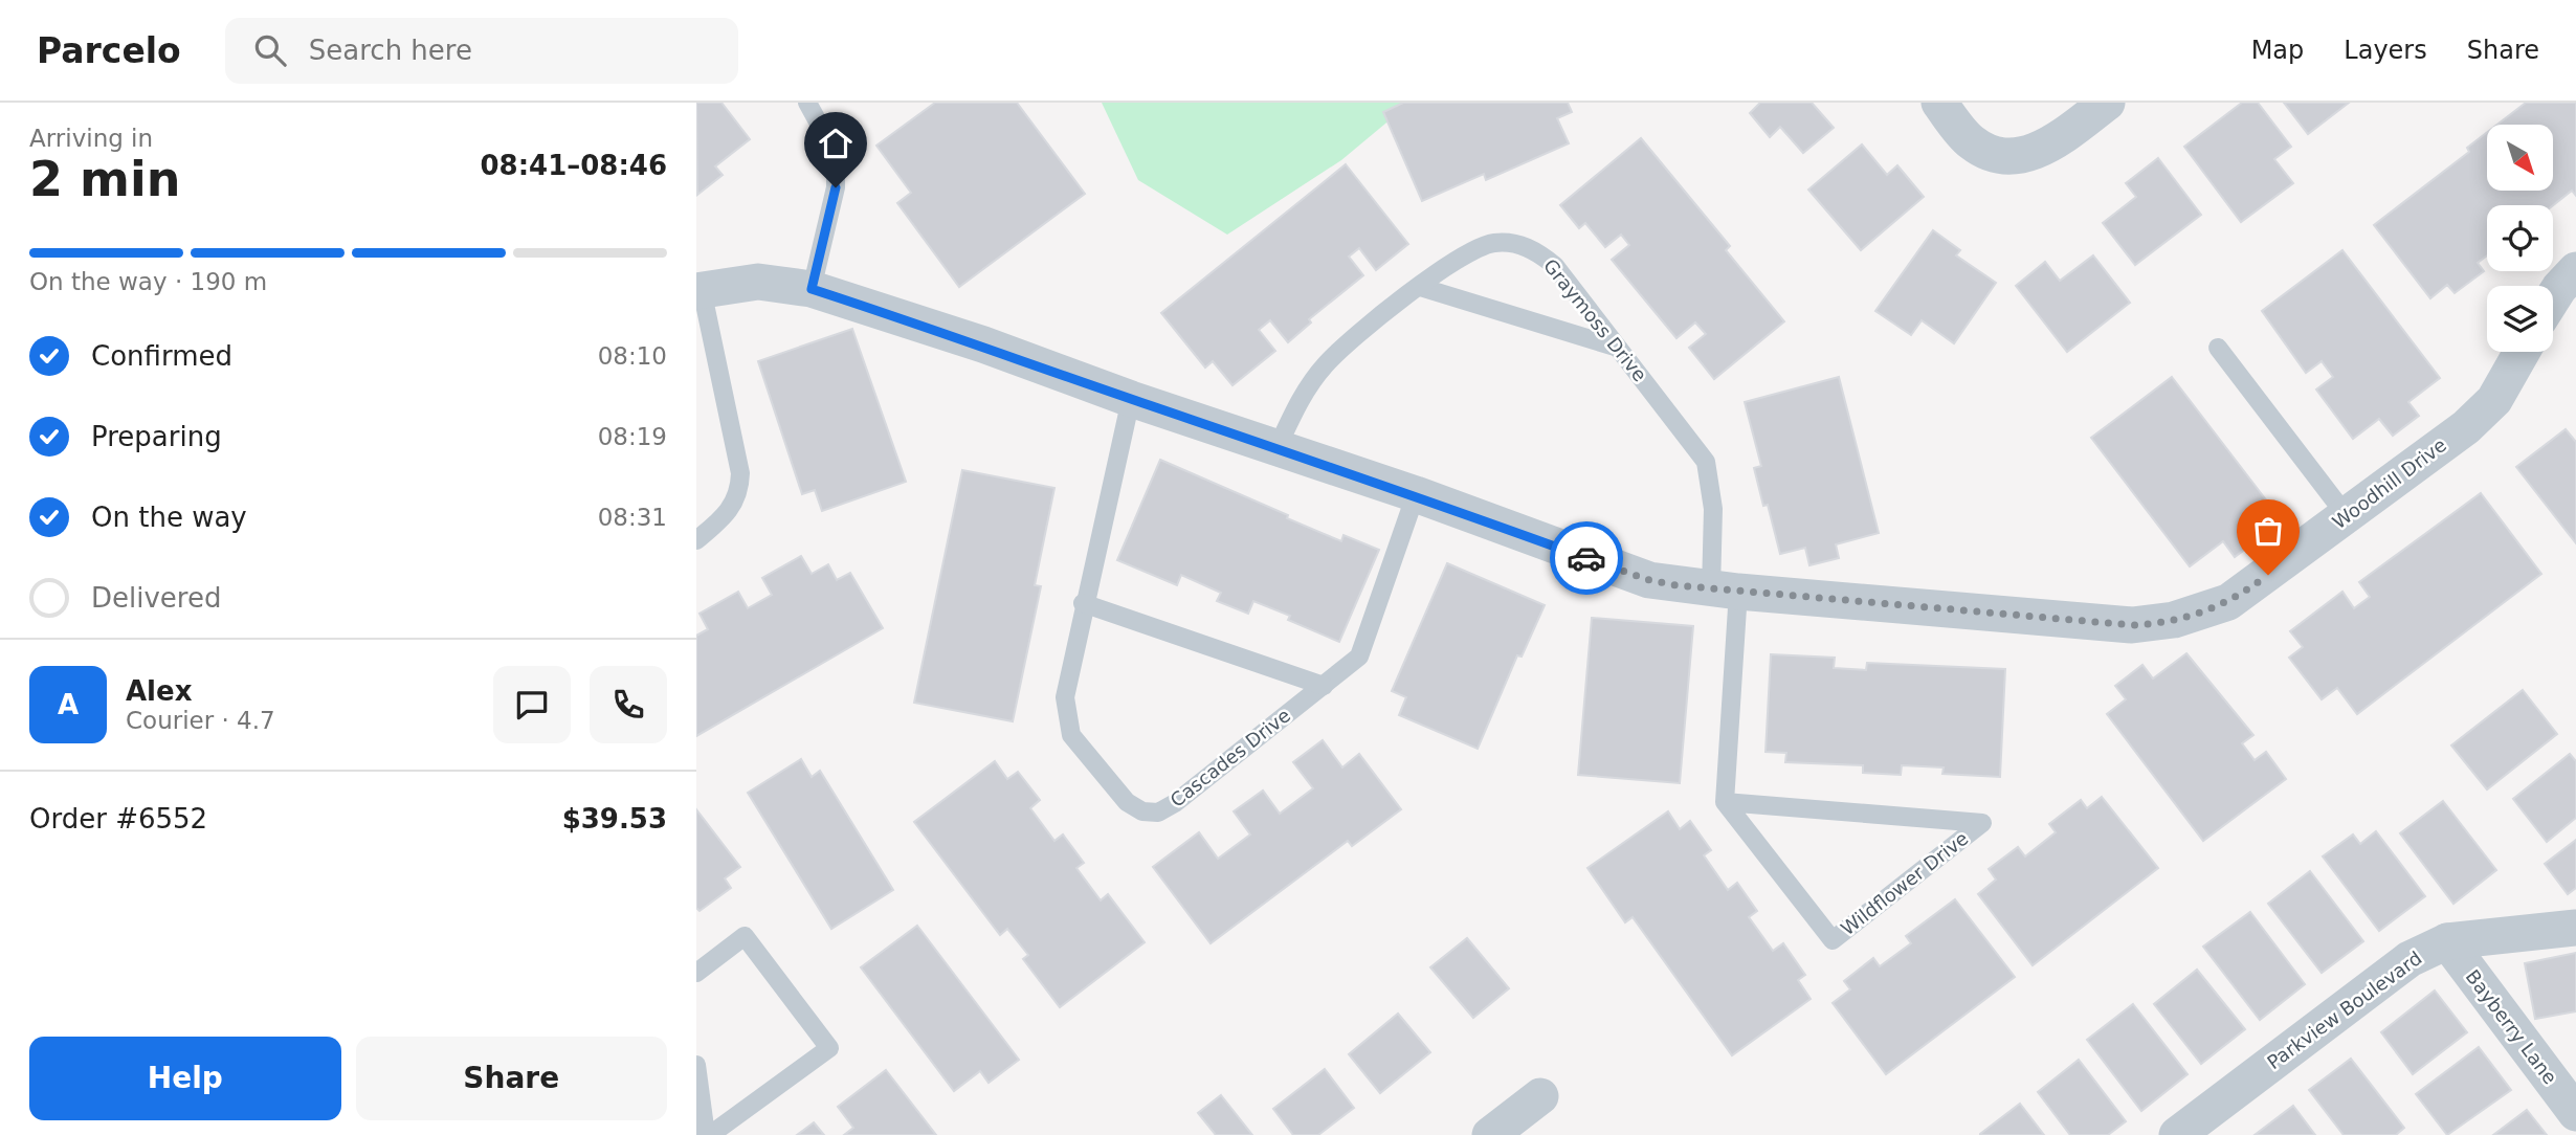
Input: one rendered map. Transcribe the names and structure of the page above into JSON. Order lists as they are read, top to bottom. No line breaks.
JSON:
{"streets":{"street":["Woodhill Drive","Parkview Boulevard","Bayberry Lane"],"lane":["Graymoss Drive","Cascades Drive","Wildflower Drive"]},"crossings":[["Graymoss Drive","Woodhill Drive"],["Woodhill Drive","Cascades Drive"],["Parkview Boulevard","Bayberry Lane"]],"north":"bottom right","page":{"header":"Parcelo","search":"Search here","nav":["Map","Layers","Share"],"heading":["2 min","Arriving in","08:41–08:46"],"panel":["Alex","Courier · 4.7","Order #6552","$39.53"],"bar":"On the way · 190 m","list":[["Confirmed","08:10"],["Preparing","08:19"],["On the way","08:31"],"Delivered"],"round":"A","buttons":["Help","Share"]}}
